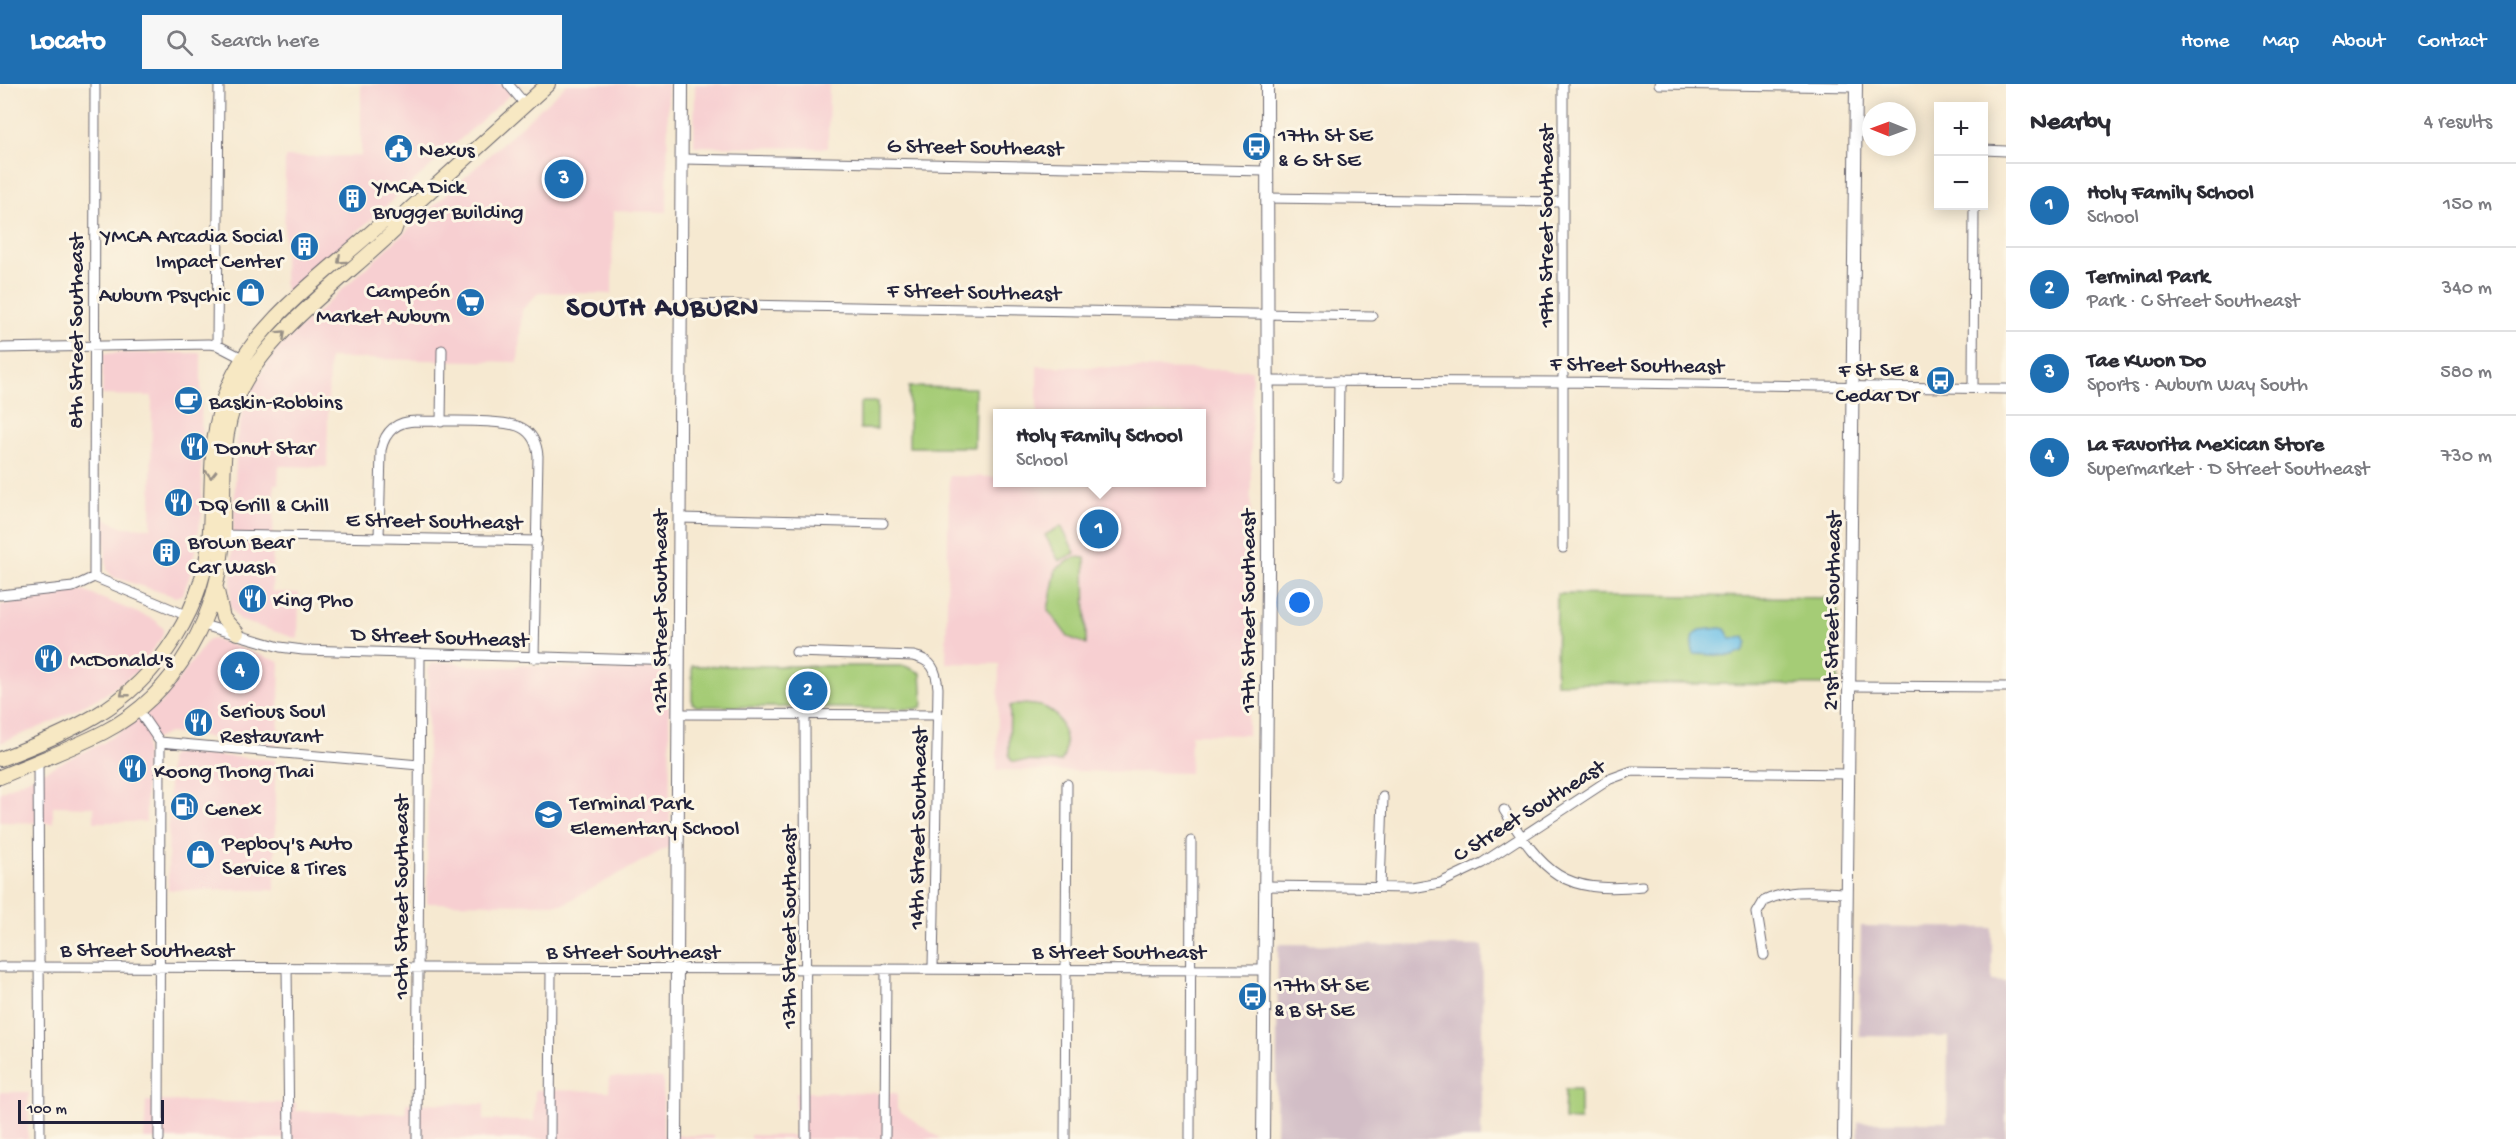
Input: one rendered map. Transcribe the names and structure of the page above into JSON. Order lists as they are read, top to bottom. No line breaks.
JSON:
{"streets":{"street":["G Street Southeast","19th Street Southeast","F Street Southeast","8th Street Southeast","E Street Southeast","12th Street Southeast","17th Street Southeast","21st Street Southeast","D Street Southeast","C Street Southeast","14th Street Southeast","10th Street Southeast","13th Street Southeast","B Street Southeast"]},"crossings":[["G Street Southeast","12th Street Southeast"],["G Street Southeast","17th Street Southeast"],["19th Street Southeast","F Street Southeast"],["F Street Southeast","12th Street Southeast"],["F Street Southeast","17th Street Southeast"],["F Street Southeast","21st Street Southeast"],["12th Street Southeast","D Street Southeast"],["12th Street Southeast","B Street Southeast"],["17th Street Southeast","C Street Southeast"],["17th Street Southeast","B Street Southeast"],["21st Street Southeast","C Street Southeast"],["D Street Southeast","10th Street Southeast"],["14th Street Southeast","B Street Southeast"],["10th Street Southeast","B Street Southeast"],["13th Street Southeast","B Street Southeast"]],"districts":["SOUTH AUBURN"],"places":{"bus stop":["17th St SE & G St SE","F St SE & Cedar Dr","17th St SE & B St SE"],"public building":["Nexus"],"building":["YMCA Dick Brugger Building","YMCA Arcadia Social Impact Center","Brown Bear Car Wash"],"shop":["Auburn Psychic","Pepboy's Auto Service & Tires"],"supermarket":["Campeón Market Auburn"],"cafe":["Baskin-Robbins"],"restaurant":["Donut Star","DQ Grill & Chill","King Pho","McDonald's","Serious Soul Restaurant","Koong Thong Thai"],"fuel station":["Cenex"],"school or university":["Terminal Park Elementary School"]},"scale_bar":"100 m","north":"left","page":{"header":"Locato","search":"Search here","nav":["Home","Map","About","Contact"],"heading":["Nearby","4 results"],"map_buttons":["+","−"],"pins":["3","1","4","2"],"list":[{"mark":"1","name":"Holy Family School","note":"School","value":"150 m"},{"mark":"2","name":"Terminal Park","note":"Park · C Street Southeast","value":"340 m"},{"mark":"3","name":"Tae Kwon Do","note":"Sports · Auburn Way South","value":"580 m"},{"mark":"4","name":"La Favorita Mexican Store","note":"Supermarket · D Street Southeast","value":"730 m"}],"popup":["Holy Family School","School"],"scale":"100 m"}}
